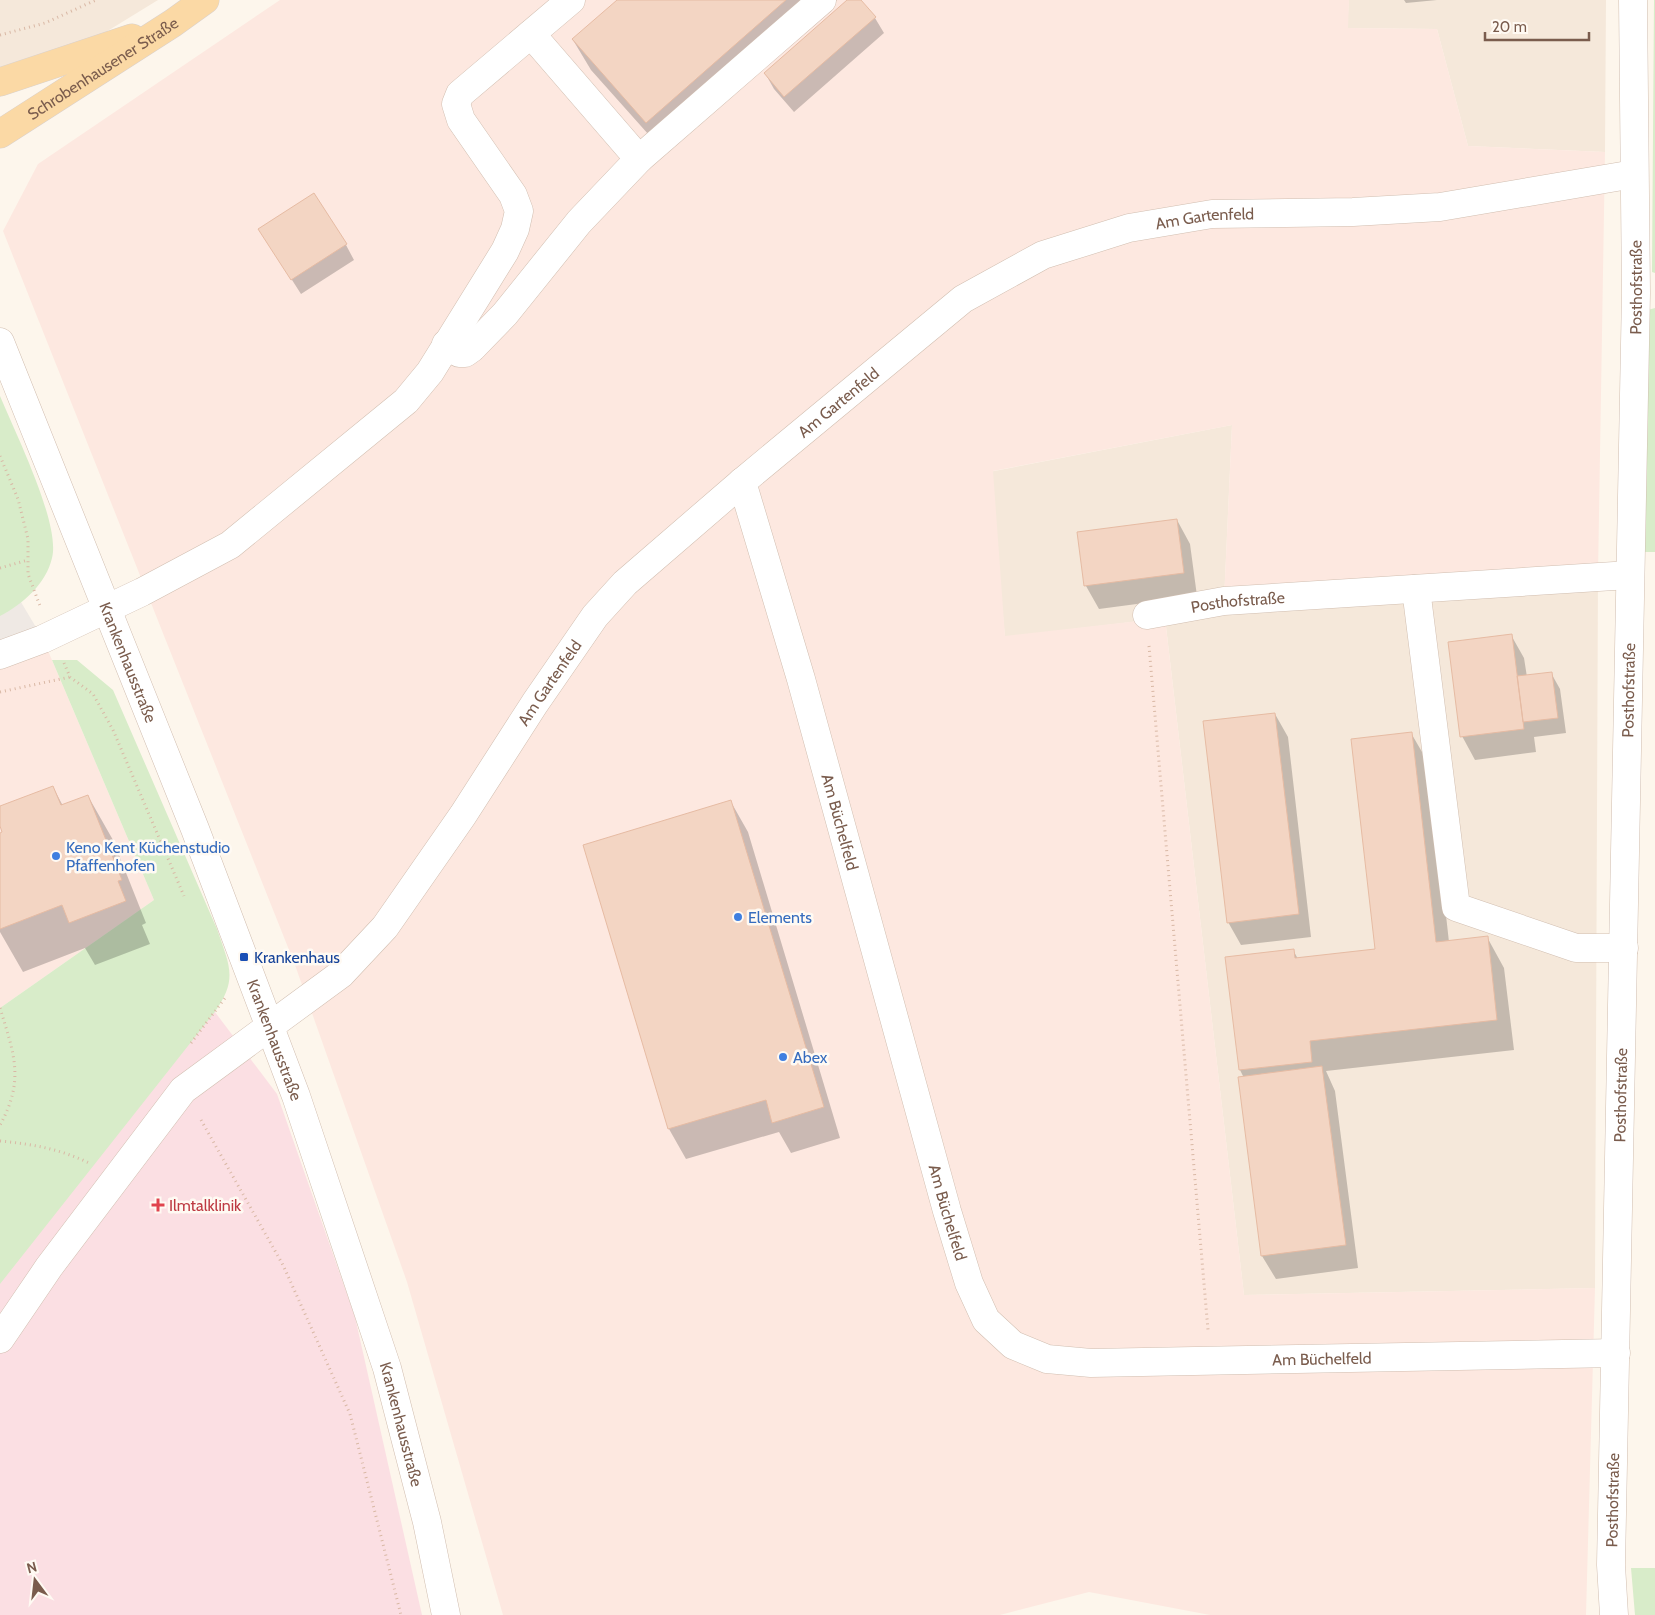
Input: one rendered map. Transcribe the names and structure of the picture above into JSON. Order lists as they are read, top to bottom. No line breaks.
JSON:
{"streets":{"main road":["Schrobenhausener Straße"],"street":["Am Gartenfeld","Posthofstraße","Krankenhausstraße","Am Büchelfeld"]},"crossings":[["Am Gartenfeld","Posthofstraße"],["Am Gartenfeld","Krankenhausstraße"],["Am Gartenfeld","Am Büchelfeld"],["Posthofstraße","Am Büchelfeld"]],"places":{"other":["Keno Kent Küchenstudio Pfaffenhofen","Elements","Abex"],"transit":["Krankenhaus"],"health":["Ilmtalklinik"]},"scale_bar":"20 m","north":"top"}
